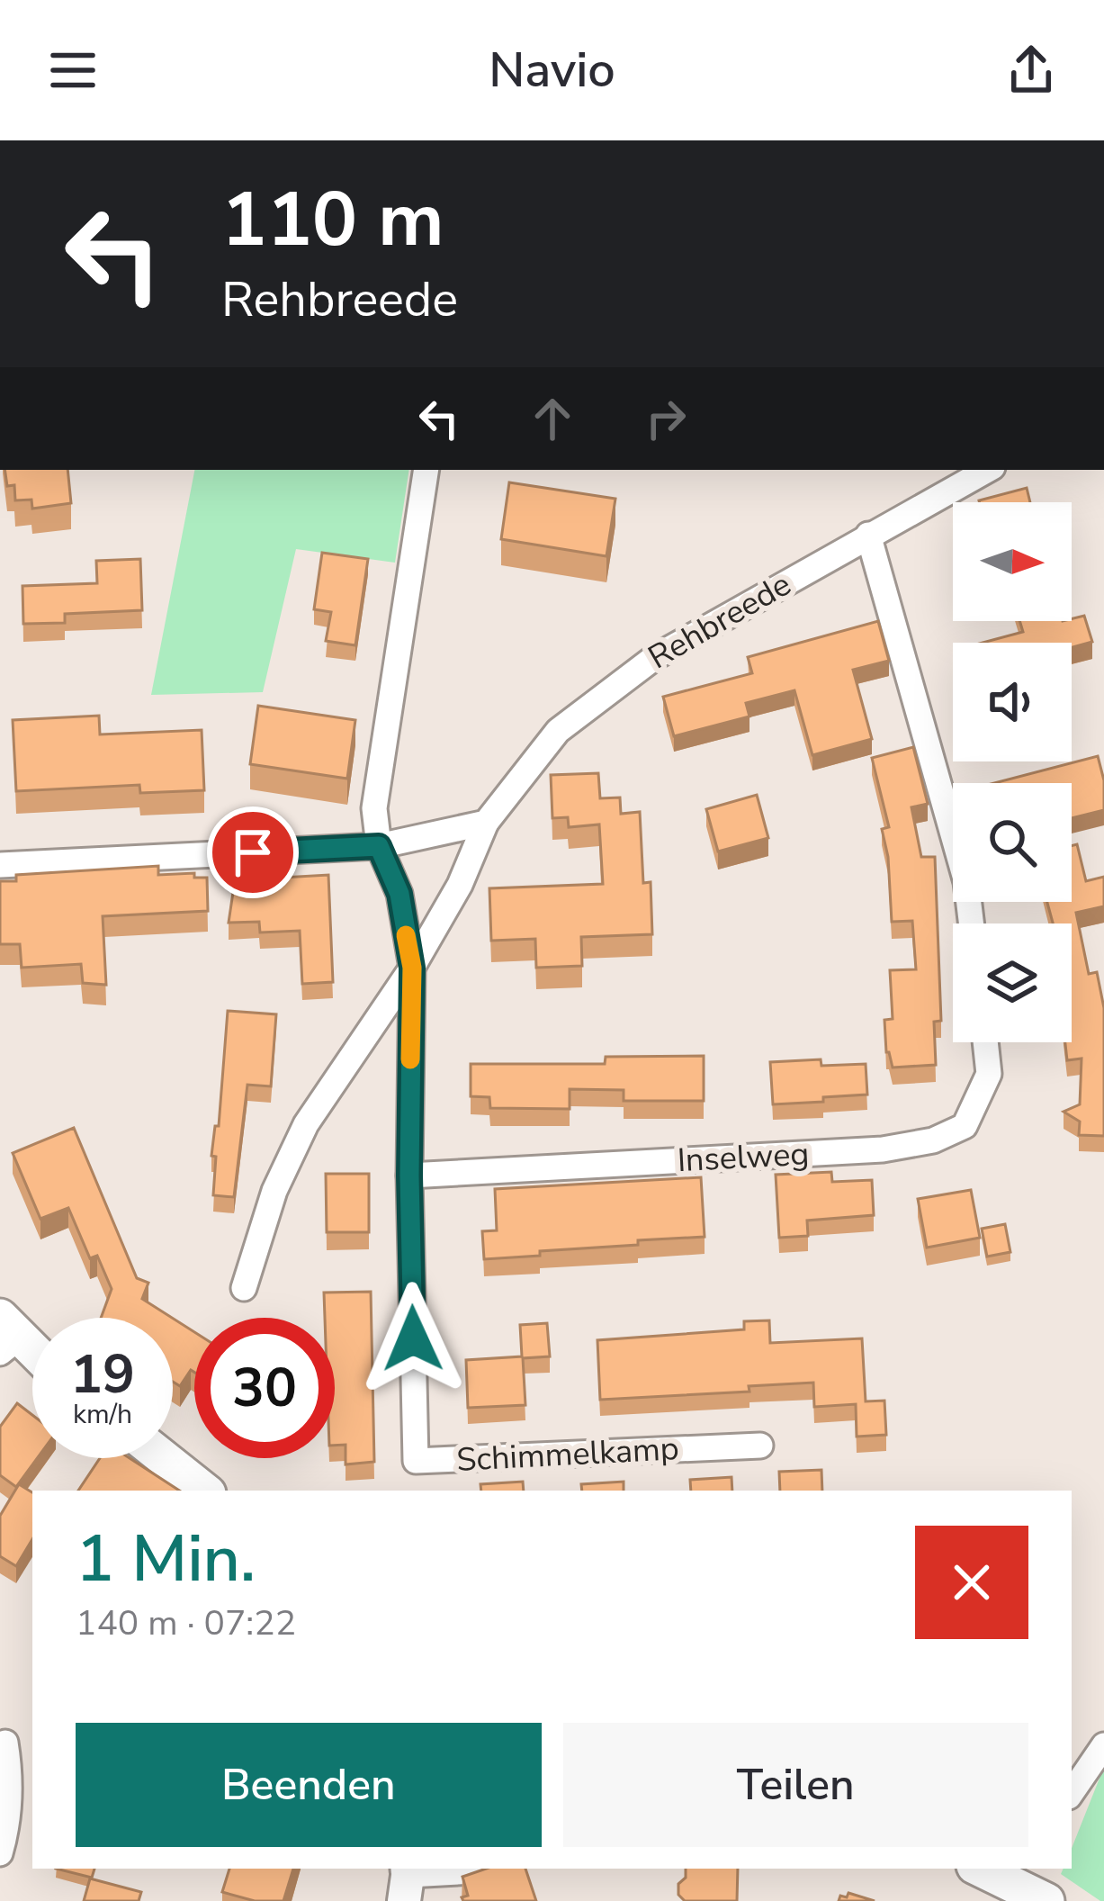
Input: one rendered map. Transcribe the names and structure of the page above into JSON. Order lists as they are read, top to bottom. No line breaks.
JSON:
{"streets":{"street":["Rehbreede","Inselweg","Schimmelkamp"]},"crossings":[["Rehbreede","Schimmelkamp"],["Inselweg","Schimmelkamp"]],"north":"right","page":{"header":"Navio","turn":["110 m","Rehbreede"],"speed":"19 km/h","limit":"30","heading":["1 Min.","140 m · 07:22"],"buttons":["Beenden","Teilen"]}}
